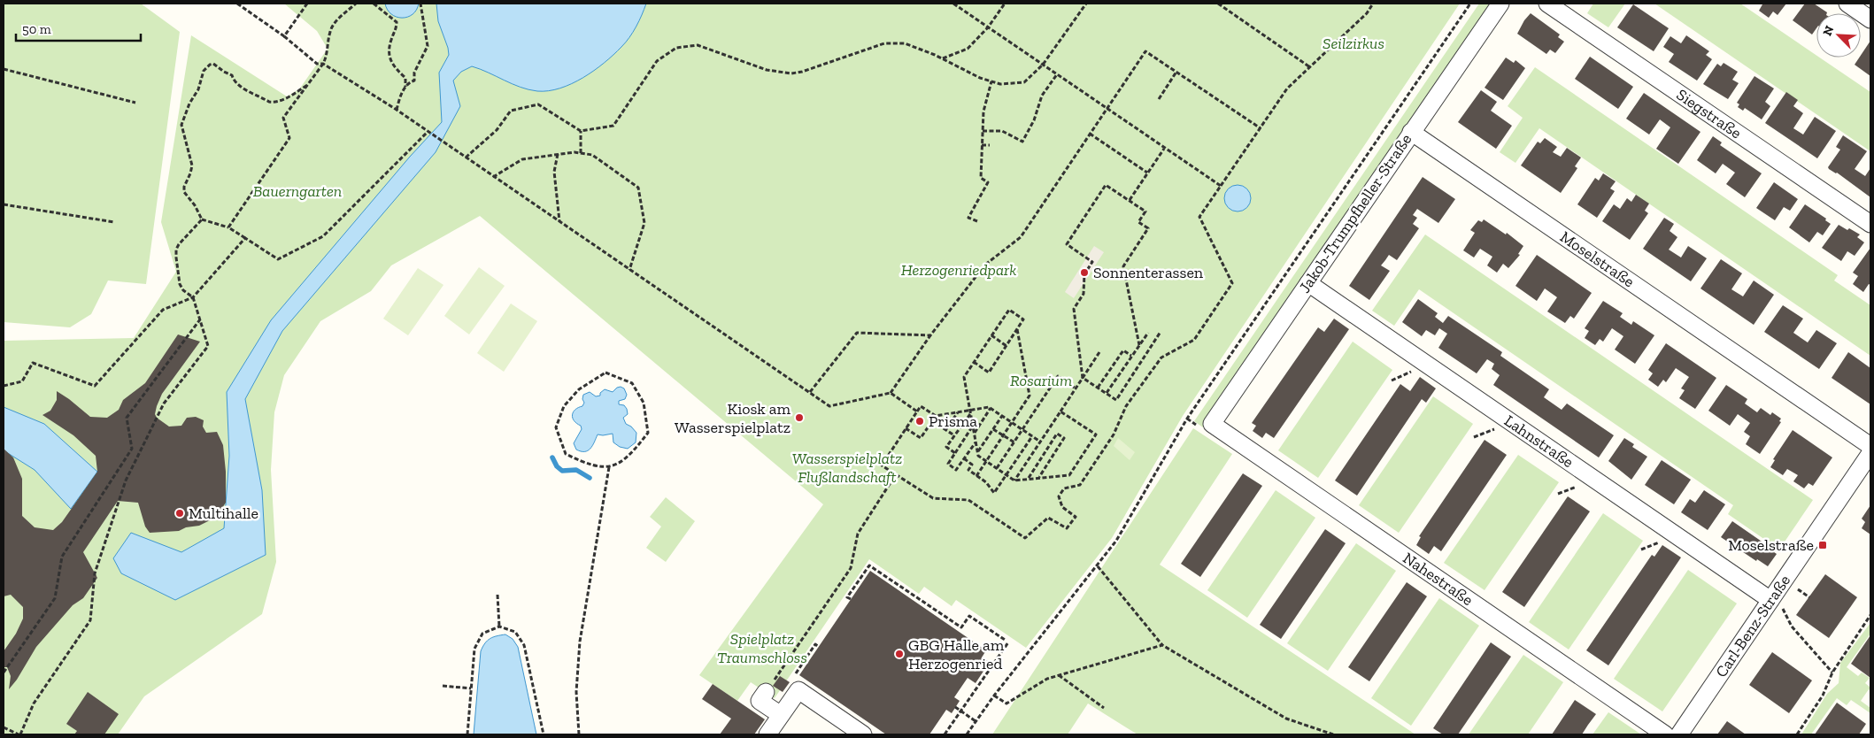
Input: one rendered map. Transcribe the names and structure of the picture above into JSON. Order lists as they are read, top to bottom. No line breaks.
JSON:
{"streets":{"street":["Siegstraße","Jakob-Trumpfheller-Straße","Moselstraße","Lahnstraße","Nahestraße","Carl-Benz-Straße"]},"crossings":[["Jakob-Trumpfheller-Straße","Moselstraße"],["Jakob-Trumpfheller-Straße","Lahnstraße"],["Jakob-Trumpfheller-Straße","Nahestraße"],["Lahnstraße","Carl-Benz-Straße"]],"parks":["Seilzirkus","Bauerngarten","Herzogenriedpark","Rosarium","Wasserspielplatz Flußlandschaft","Spielplatz Traumschloss"],"places":{"other":["Sonnenterassen","Kiosk am Wasserspielplatz","Prisma","Multihalle","GBG Halle am Herzogenried"],"transit":["Moselstraße"]},"scale_bar":"50 m","north":"top left"}
